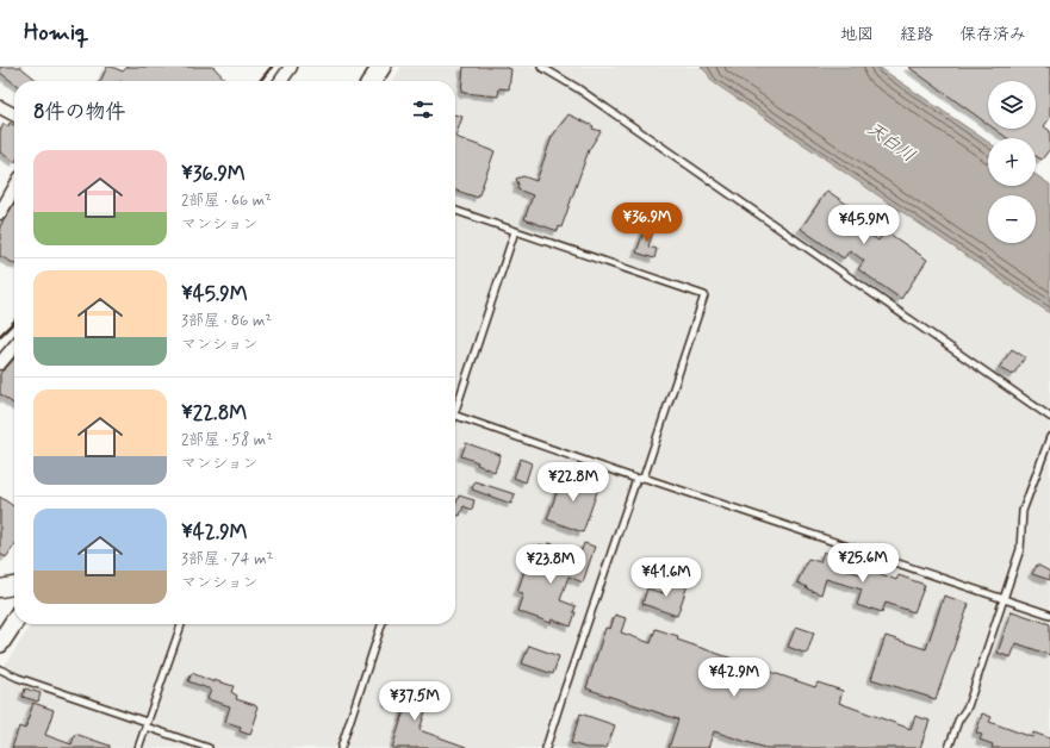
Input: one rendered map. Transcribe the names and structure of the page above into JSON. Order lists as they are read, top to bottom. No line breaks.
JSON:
{"water":["天白川"],"page":{"header":"Homiq","nav":["地図","経路","保存済み"],"map_buttons":["+","−"],"heading":"8件の物件","list":[{"name":"¥36.9M","note":"2部屋 · 66 m² · マンション"},{"name":"¥45.9M","note":"3部屋 · 86 m² · マンション"},{"name":"¥22.8M","note":"2部屋 · 58 m² · マンション"},{"name":"¥42.9M","note":"3部屋 · 74 m² · マンション"}],"price":["¥36.9M","¥45.9M","¥22.8M","¥25.6M","¥23.8M","¥41.6M","¥42.9M","¥37.5M"]}}
